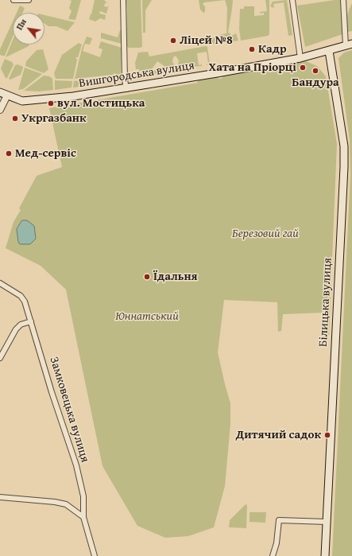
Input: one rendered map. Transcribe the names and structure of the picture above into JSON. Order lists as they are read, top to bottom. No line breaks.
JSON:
{"streets":{"main road":["Вишгородська вулиця","Білицька вулиця"],"street":["Замковецька вулиця"]},"crossings":[["Вишгородська вулиця","Білицька вулиця"]],"parks":["Березовий гай","Юннатський"],"places":["Ліцей №8","Кадр","Хата на Пріорці","Бандура","вул. Мостицька","Укргазбанк","Мед-сервіс","Їдальня","Дитячий садок"],"north":"top left"}
